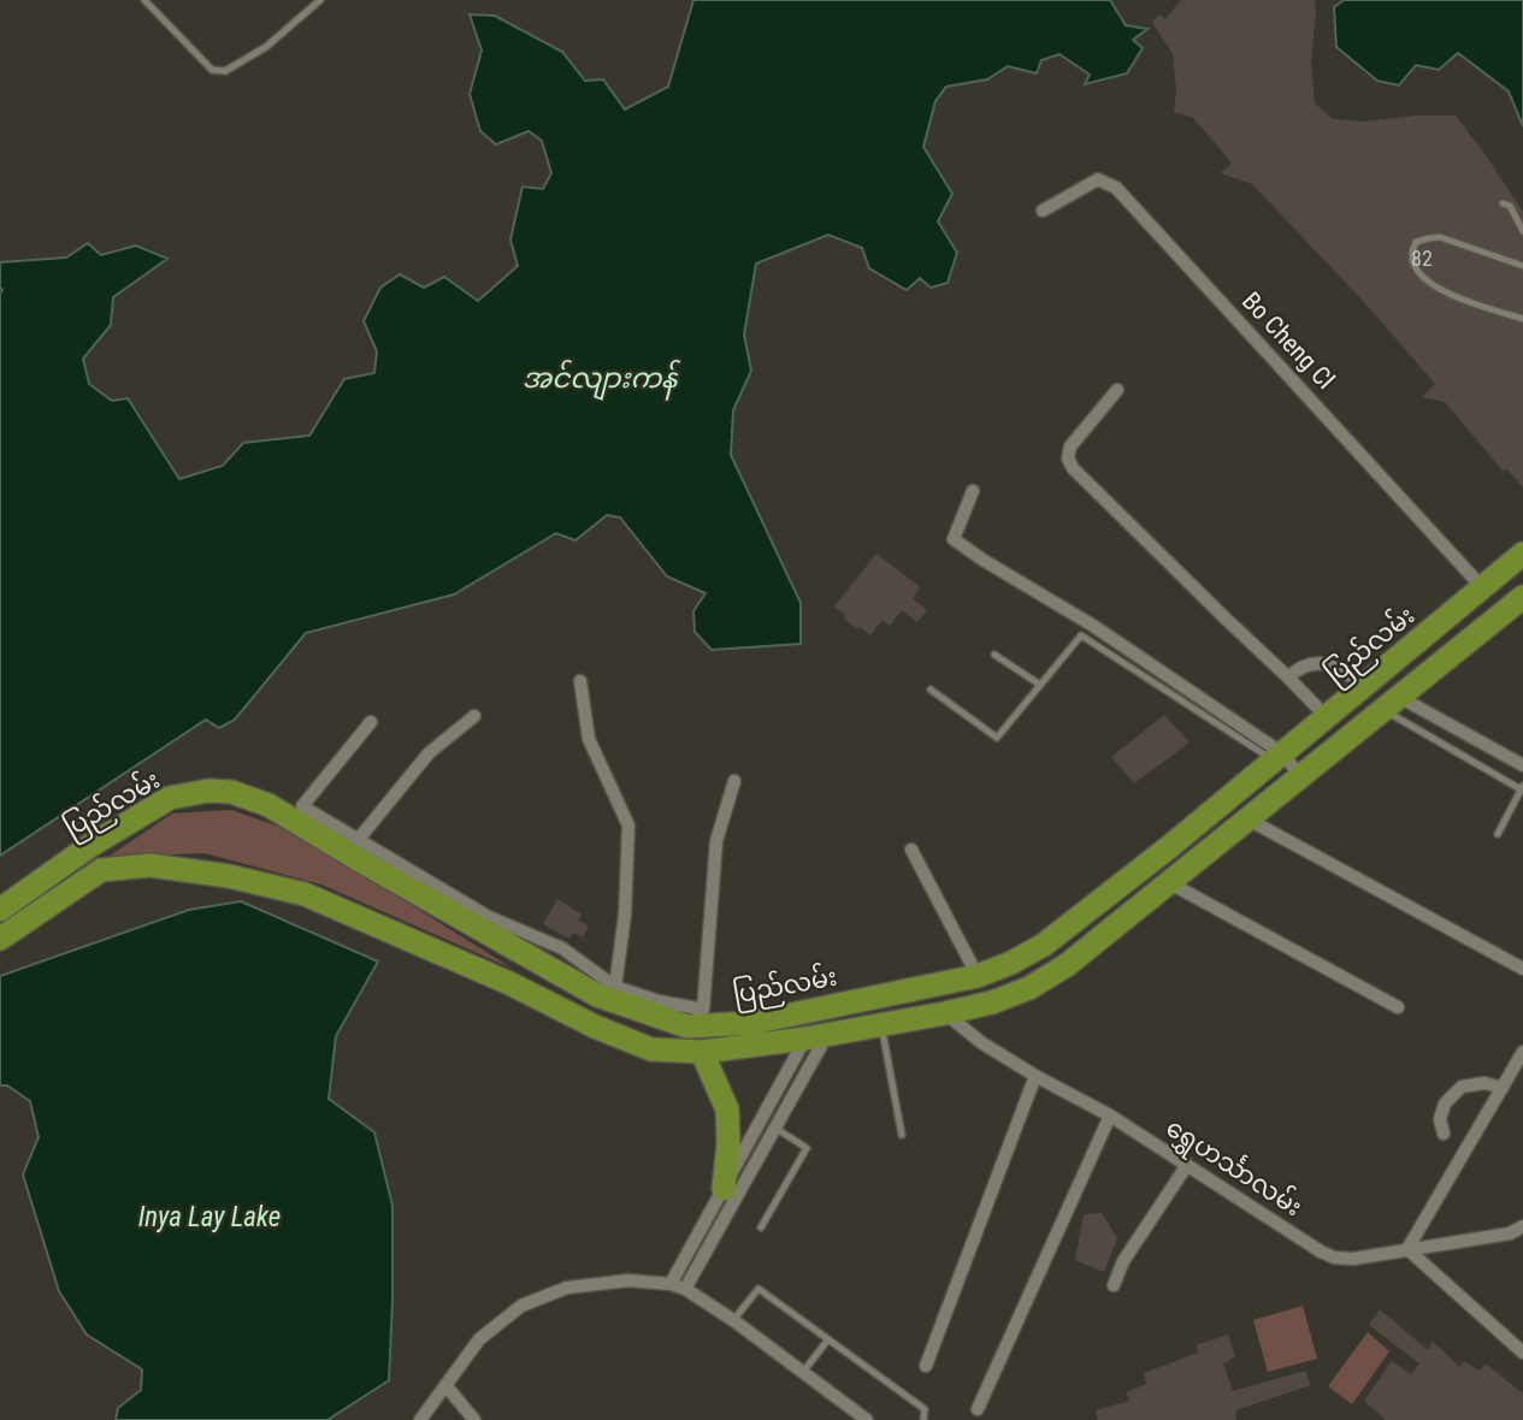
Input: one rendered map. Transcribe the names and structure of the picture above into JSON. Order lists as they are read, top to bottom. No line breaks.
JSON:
{"streets":{"highway":["ပြည်လမ်း"],"street":["Bo Cheng Cl","ရွှေဟင်္သာလမ်း"]},"crossings":[["Bo Cheng Cl","ပြည်လမ်း"],["ပြည်လမ်း","ရွှေဟင်္သာလမ်း"]],"water":["အင်လျားကန်","Inya Lay Lake"],"house_numbers":["82"]}
